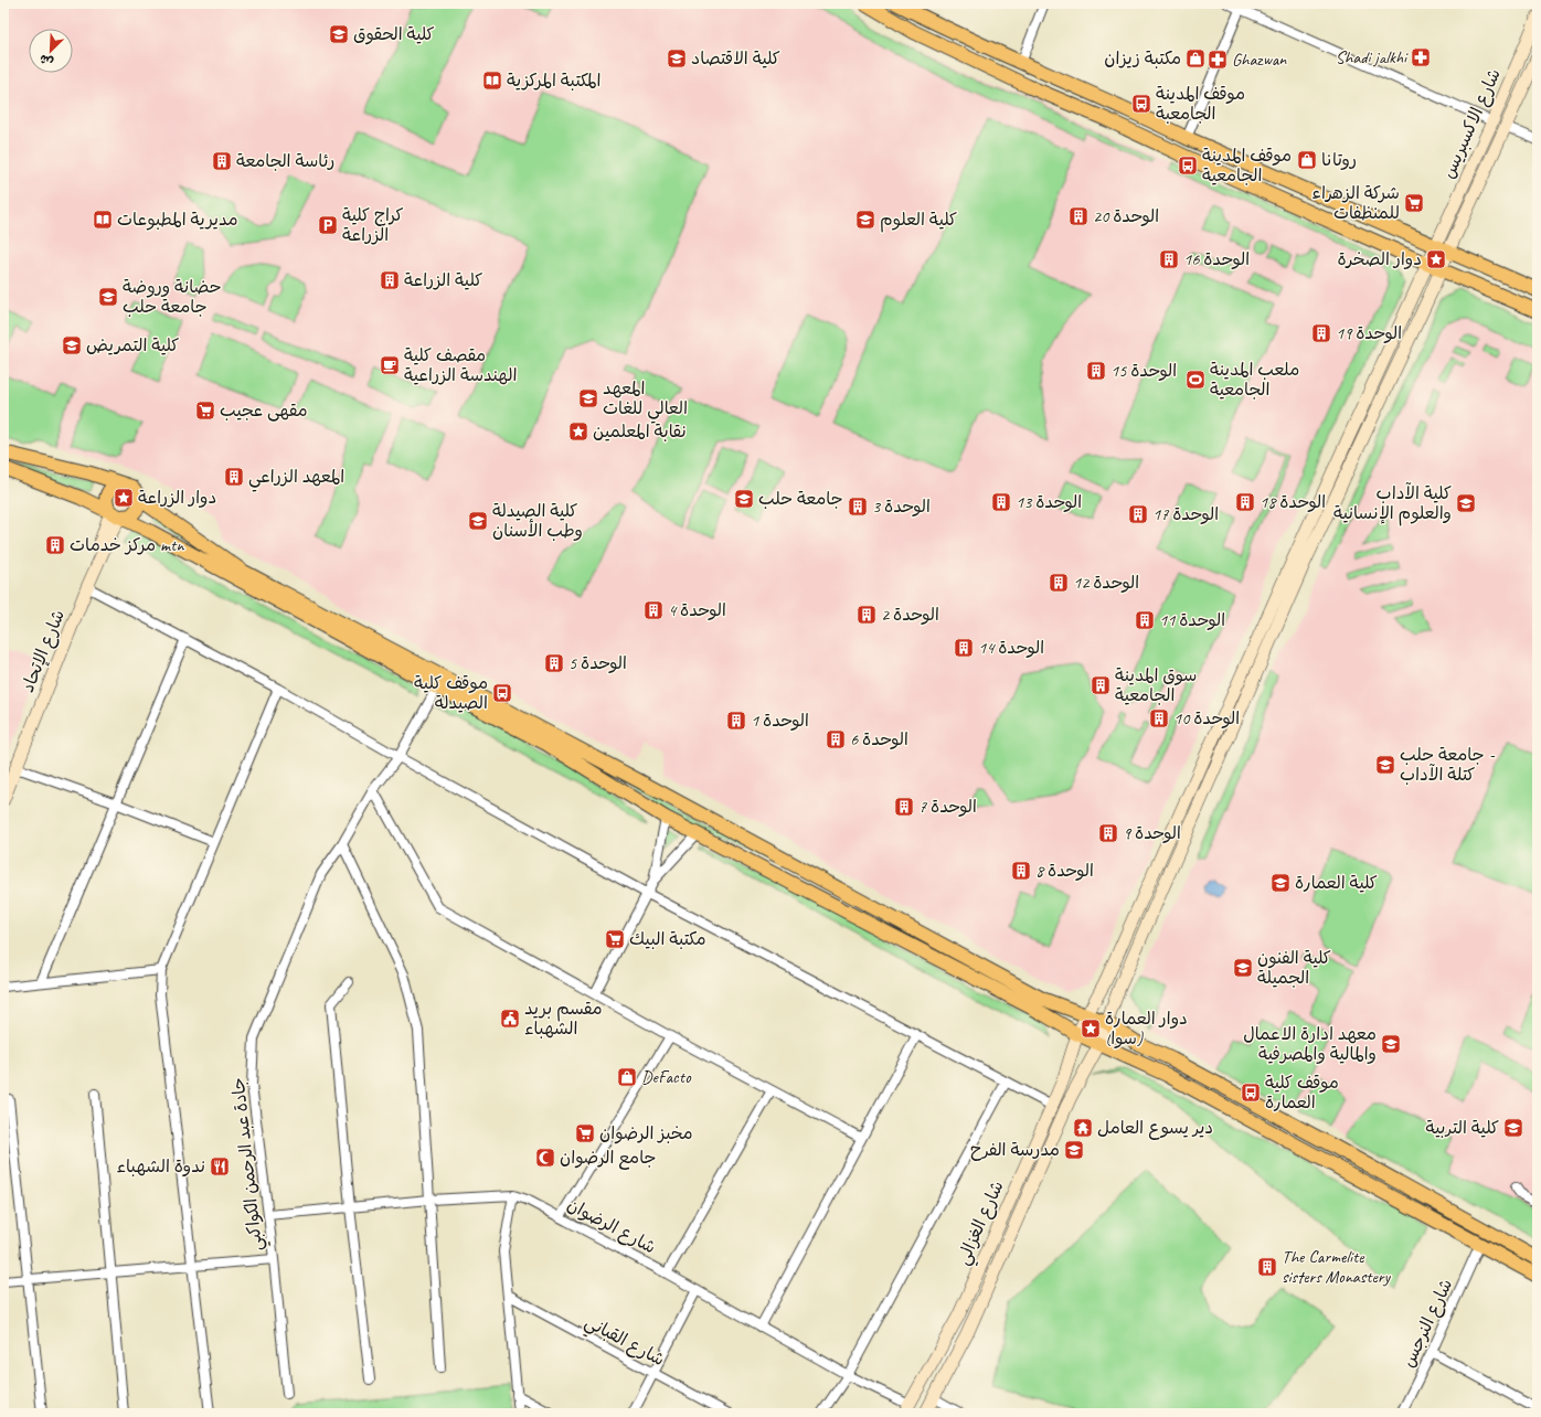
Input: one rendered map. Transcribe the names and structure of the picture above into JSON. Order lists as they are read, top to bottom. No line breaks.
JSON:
{"streets":{"main road":["شارع الاكسبريس","شارع الإتحاد","شارع الغزالي"],"street":["جادة عبد الرحمن الكواكبي","شارع الرضوان","شارع النرجس","شارع القباني"]},"crossings":[["شارع الاكسبريس","شارع الغزالي"],["جادة عبد الرحمن الكواكبي","شارع الرضوان"],["شارع الغزالي","شارع الرضوان"]],"places":{"school or university":["كلية الحقوق","كلية الاقتصاد","كلية العلوم","حضانة وروضة جامعة حلب","كلية التمريض","المعهد العالي للغات","جامعة حلب","كلية الآداب والعلوم الإنسانية","كلية الصيدلة وطب الأسنان","جامعة حلب - كتلة الآداب","كلية العمارة","كلية الفنون الجميلة","معهد ادارة الاعمال والمالية والمصرفية","كلية التربية","مدرسة الفرح"],"pharmacy":["Shadi jalkhi","Ghazwan"],"shop":["مكتبة زيزان","روتانا","DeFacto"],"library":["المكتبة المركزية","مديرية المطبوعات"],"bus stop":["موقف المدينة الجامعبة","موقف المدينة الجامعية","موقف كلية الصيدلة","موقف كلية العمارة"],"building":["رئاسة الجامعة","الوحدة 20","الوحدة 16","كلية الزراعة","الوحدة 19","الوحدة 15","المعهد الزراعي","الوحدة 13","الوحدة 18","الوحدة 3","الوحدة 17","مركز خدمات mtn","الوحدة 12","الوحدة 4","الوحدة 2","الوحدة 11","الوحدة 14","الوحدة 5","سوق المدينة الجامعية","الوحدة 10","الوحدة 1","الوحدة 6","الوحدة 7","الوحدة 9","الوحدة 8","The Carmelite sisters Monastery"],"supermarket":["شركة الزهراء للمنظفات","مقهى عجيب","مكتبة البيك","مخبز الرضوان"],"parking":["كراج كلية الزراعة"],"place":["دوار الصخرة","نقابة المعلمين","دوار الزراعة","دوار العمارة (سوا)"],"cafe":["مقصف كلية الهندسة الزراعية"],"sports":["ملعب المدينة الجامعية"],"public building":["مقسم بريد الشهباء"],"temple":["دير يسوع العامل"],"mosque":["جامع الرضوان"],"restaurant":["ندوة الشهباء"]},"north":"bottom left"}
